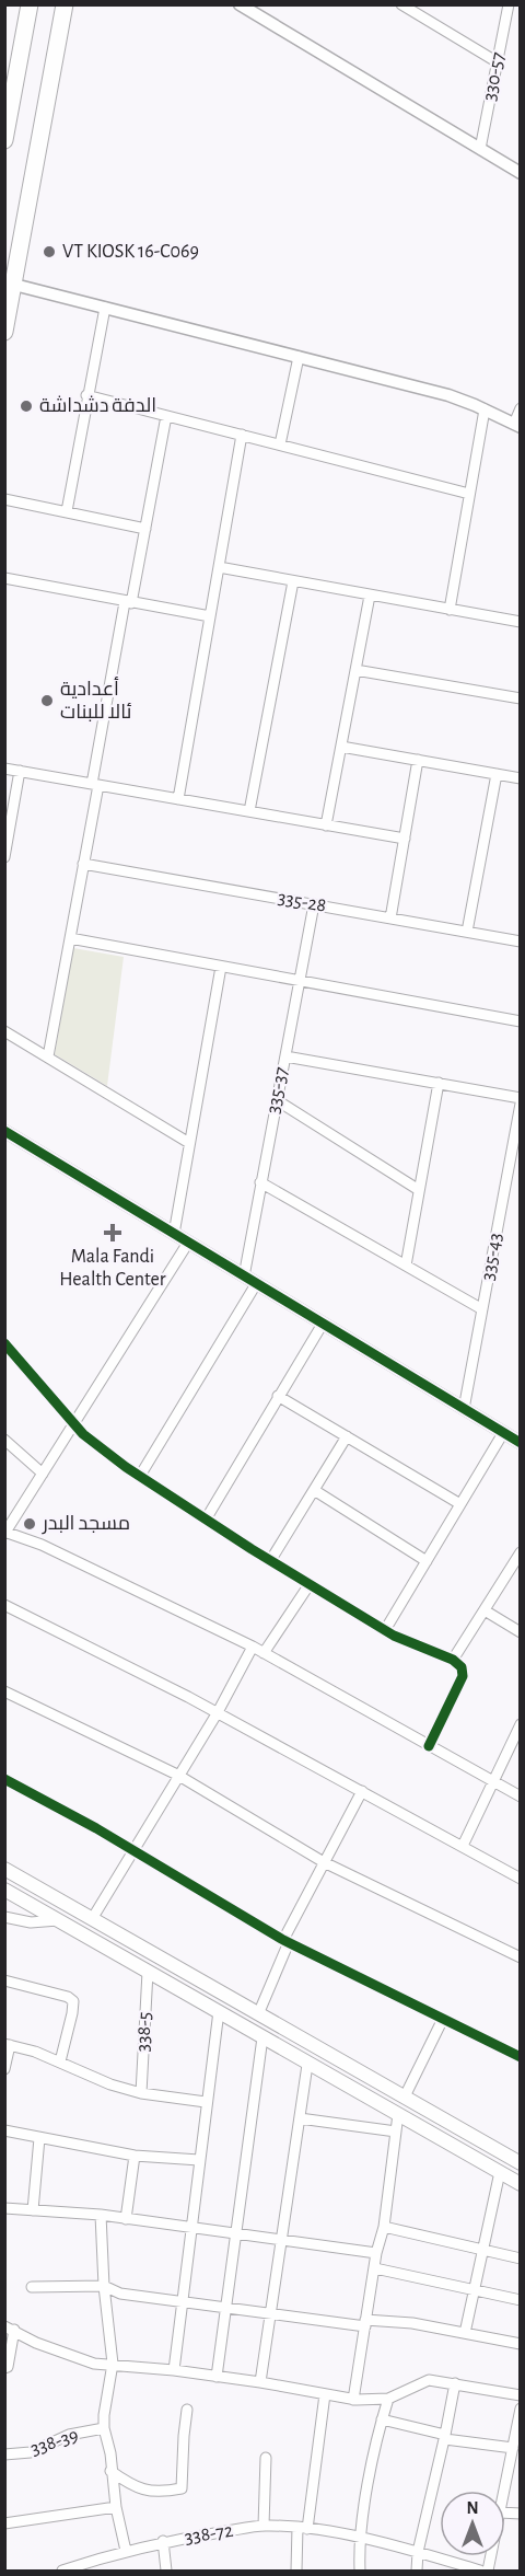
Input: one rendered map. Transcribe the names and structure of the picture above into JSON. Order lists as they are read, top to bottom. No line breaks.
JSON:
{"streets":{"street":["330-57","335-28","335-37","335-43","338-5","338-39","338-72"]},"crossings":[["335-28","335-37"]],"places":{"other":["VT KIOSK 16-C069","الدفة دشداشة","أعدادية ئالا للبنات","مسجد البدر"],"health":["Mala Fandi Health Center"]},"north":"top"}
